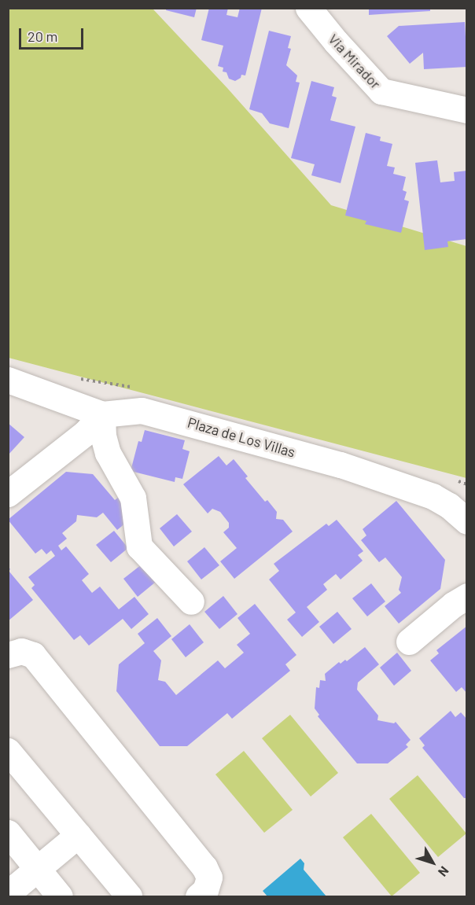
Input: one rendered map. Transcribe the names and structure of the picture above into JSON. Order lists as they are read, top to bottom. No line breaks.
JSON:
{"streets":{"street":["Via Mirador","Plaza de Los Villas"]},"scale_bar":"20 m","north":"bottom right"}
